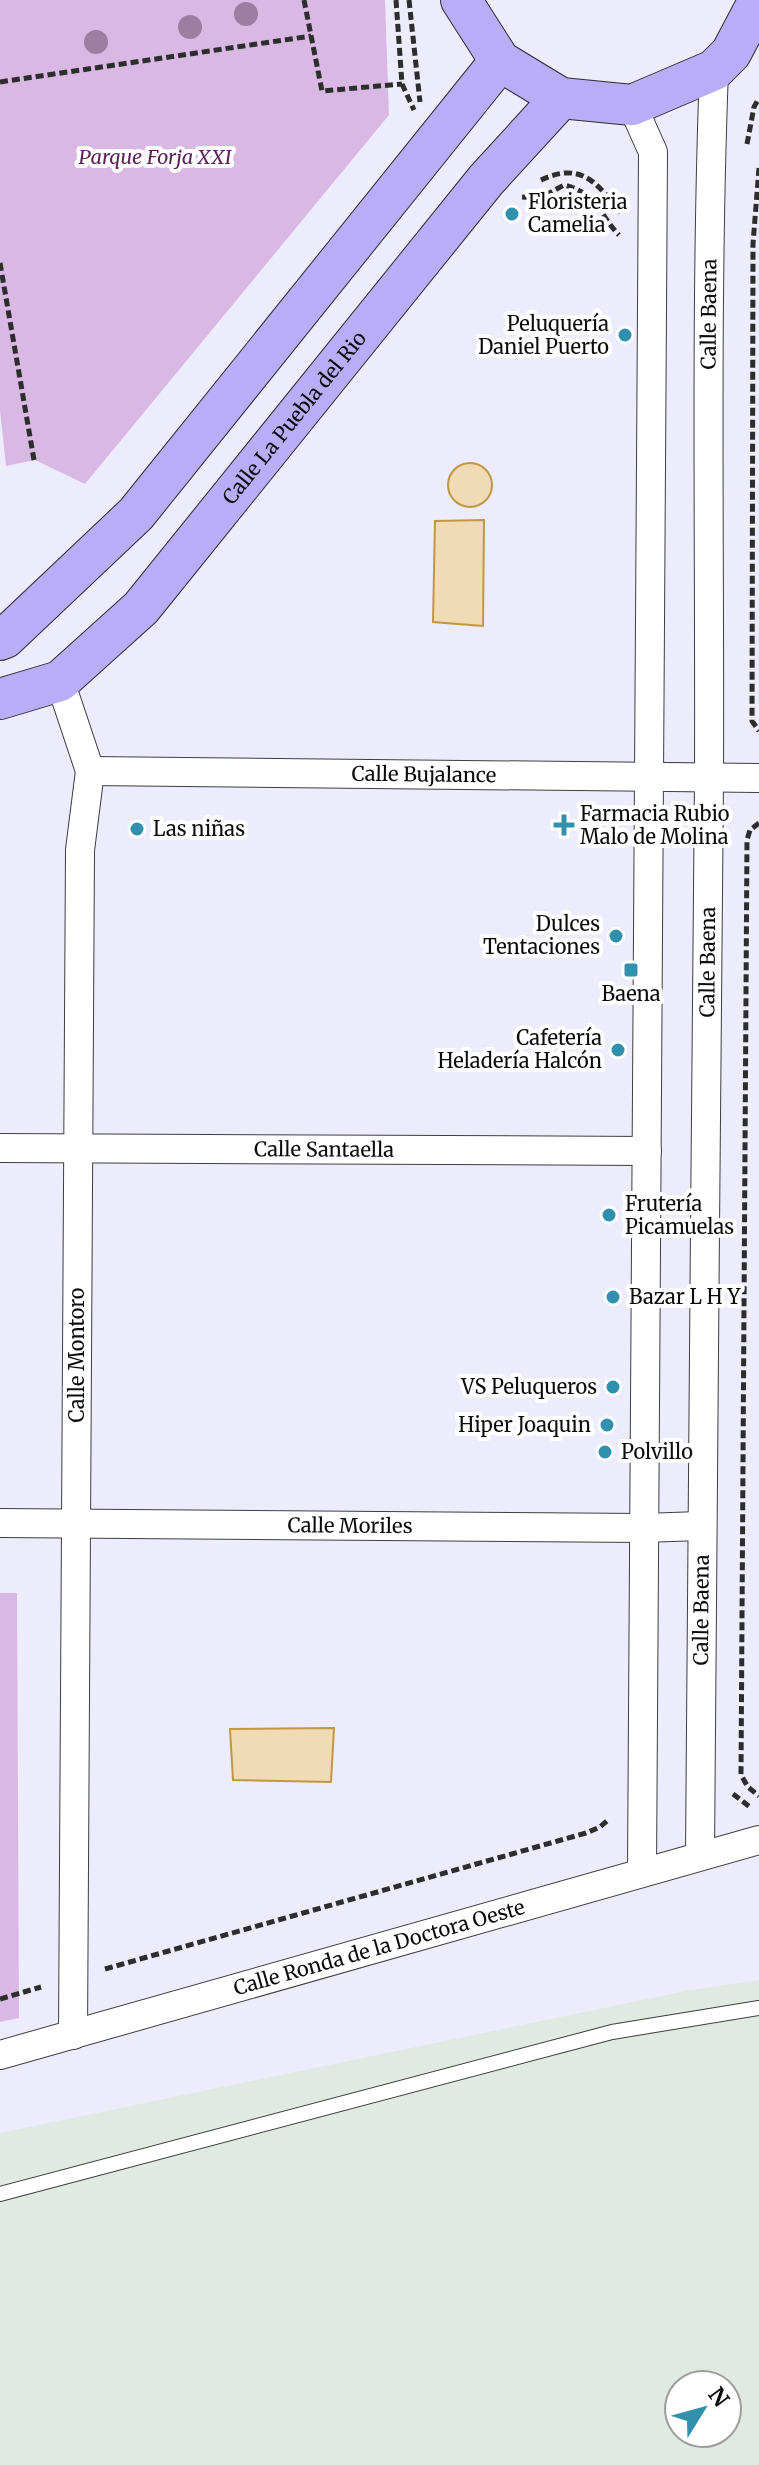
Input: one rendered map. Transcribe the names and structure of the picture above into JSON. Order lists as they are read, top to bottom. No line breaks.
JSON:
{"streets":{"street":["Calle Baena","Calle La Puebla del Rio","Calle Bujalance","Calle Santaella","Calle Montoro","Calle Moriles","Calle Ronda de la Doctora Oeste"]},"crossings":[["Calle Baena","Calle Bujalance"],["Calle Baena","Calle Moriles"],["Calle Baena","Calle Ronda de la Doctora Oeste"],["Calle La Puebla del Rio","Calle Montoro"],["Calle Bujalance","Calle Montoro"],["Calle Santaella","Calle Montoro"],["Calle Montoro","Calle Moriles"],["Calle Montoro","Calle Ronda de la Doctora Oeste"]],"parks":["Parque Forja XXI"],"places":{"other":["Floristeria Camelia","Peluquería Daniel Puerto","Las niñas","Dulces Tentaciones","Cafetería Heladería Halcón","Frutería Picamuelas","Bazar L H Y","VS Peluqueros","Hiper Joaquin","Polvillo"],"health":["Farmacia Rubio Malo de Molina"],"transit":["Baena"]},"north":"top right"}
